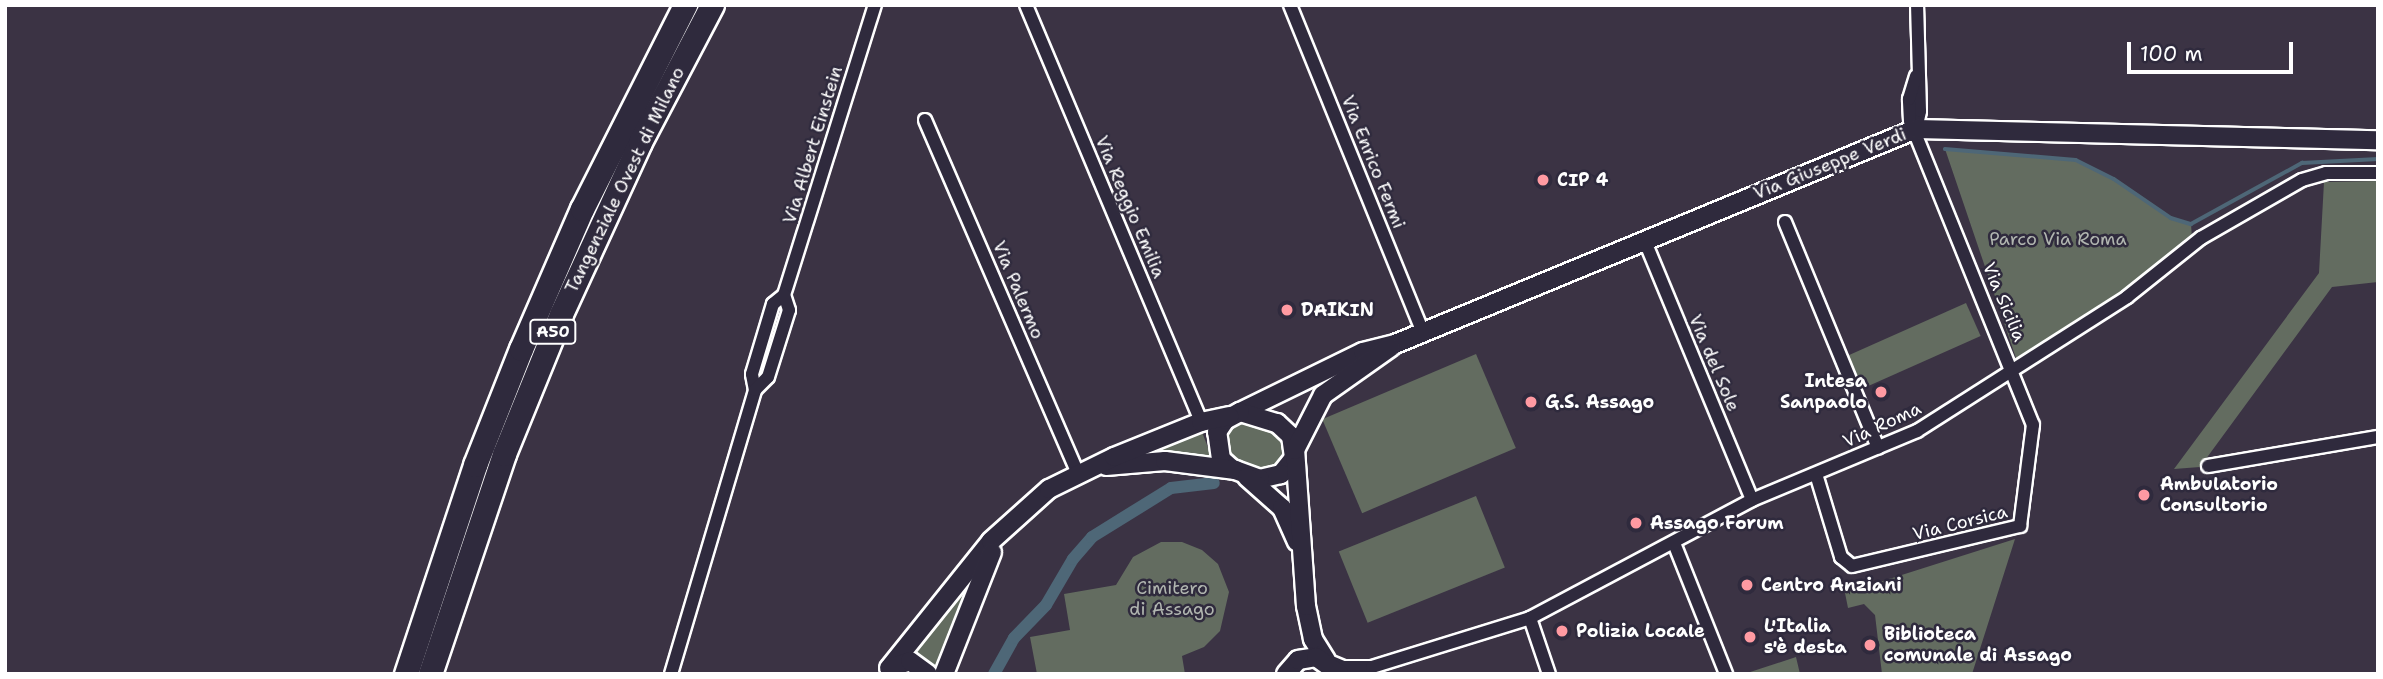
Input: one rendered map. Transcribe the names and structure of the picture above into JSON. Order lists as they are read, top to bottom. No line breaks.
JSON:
{"streets":{"highway":["Tangenziale Ovest di Milano","A50"],"main road":["Via Giuseppe Verdi"],"street":["Via Albert Einstein","Via Enrico Fermi","Via Reggio Emilia","Via Palermo","Via Sicilia","Via del Sole","Via Roma","Via Corsica"]},"crossings":[["Via Enrico Fermi","Via Giuseppe Verdi"],["Via Giuseppe Verdi","Via Reggio Emilia"],["Via Giuseppe Verdi","Via Sicilia"],["Via Giuseppe Verdi","Via del Sole"],["Via Sicilia","Via Roma"],["Via Sicilia","Via Corsica"],["Via del Sole","Via Roma"],["Via Roma","Via Corsica"]],"parks":["Parco Via Roma","Cimitero di Assago"],"places":["CIP 4","DAIKIN","Intesa Sanpaolo","G.S. Assago","Ambulatorio Consultorio","Assago Forum","Centro Anziani","Polizia Locale","L'Italia s'è desta","Biblioteca comunale di Assago"],"scale_bar":"100 m"}
